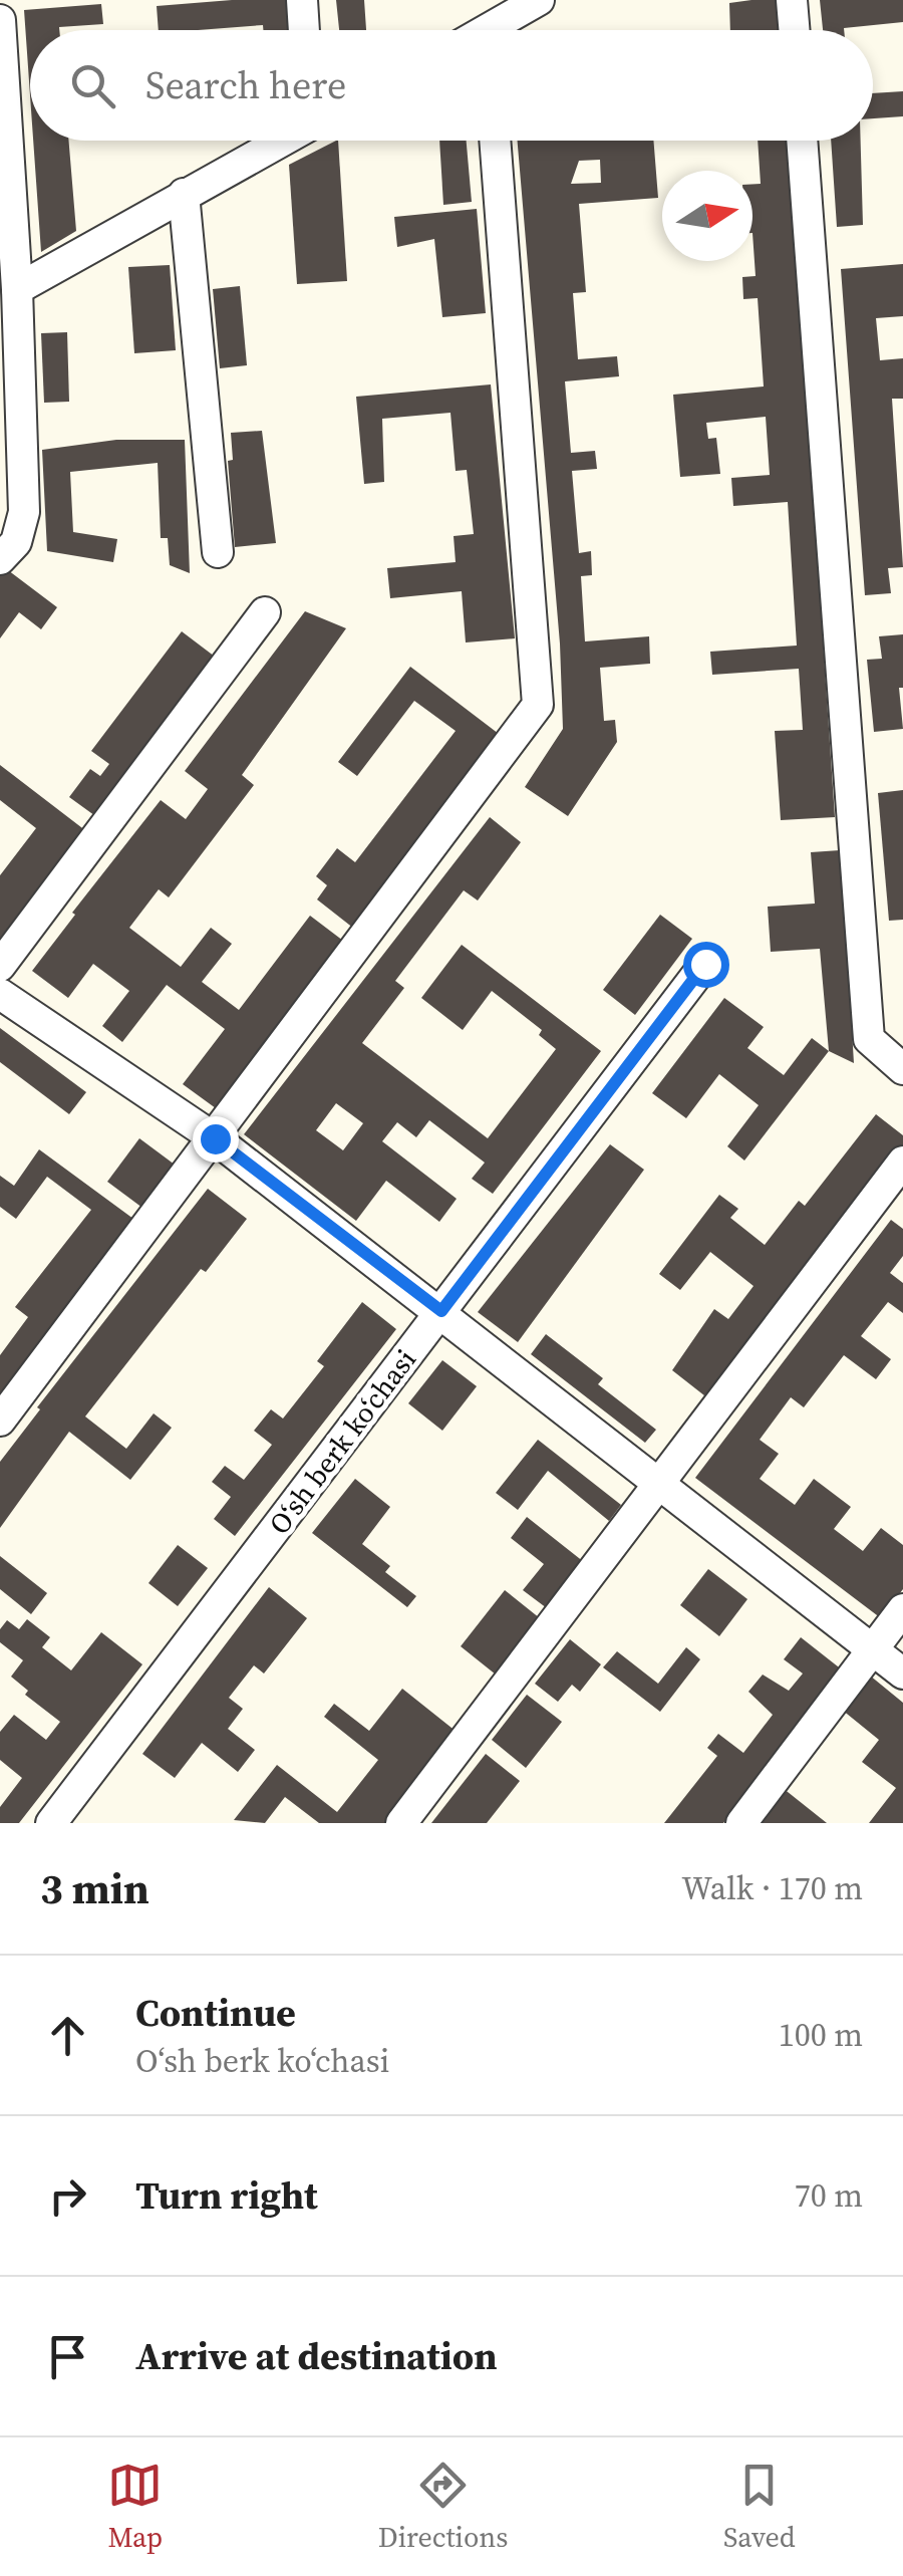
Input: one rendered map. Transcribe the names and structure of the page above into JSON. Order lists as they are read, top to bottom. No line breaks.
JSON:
{"streets":{"street":["Oʻsh berk koʻchasi"]},"north":"right","page":{"search":"Search here","heading":["3 min","Walk · 170 m"],"list":[["Continue","Oʻsh berk koʻchasi","100 m"],["Turn right","70 m"],"Arrive at destination"],"nav":["Map","Directions","Saved"]}}
